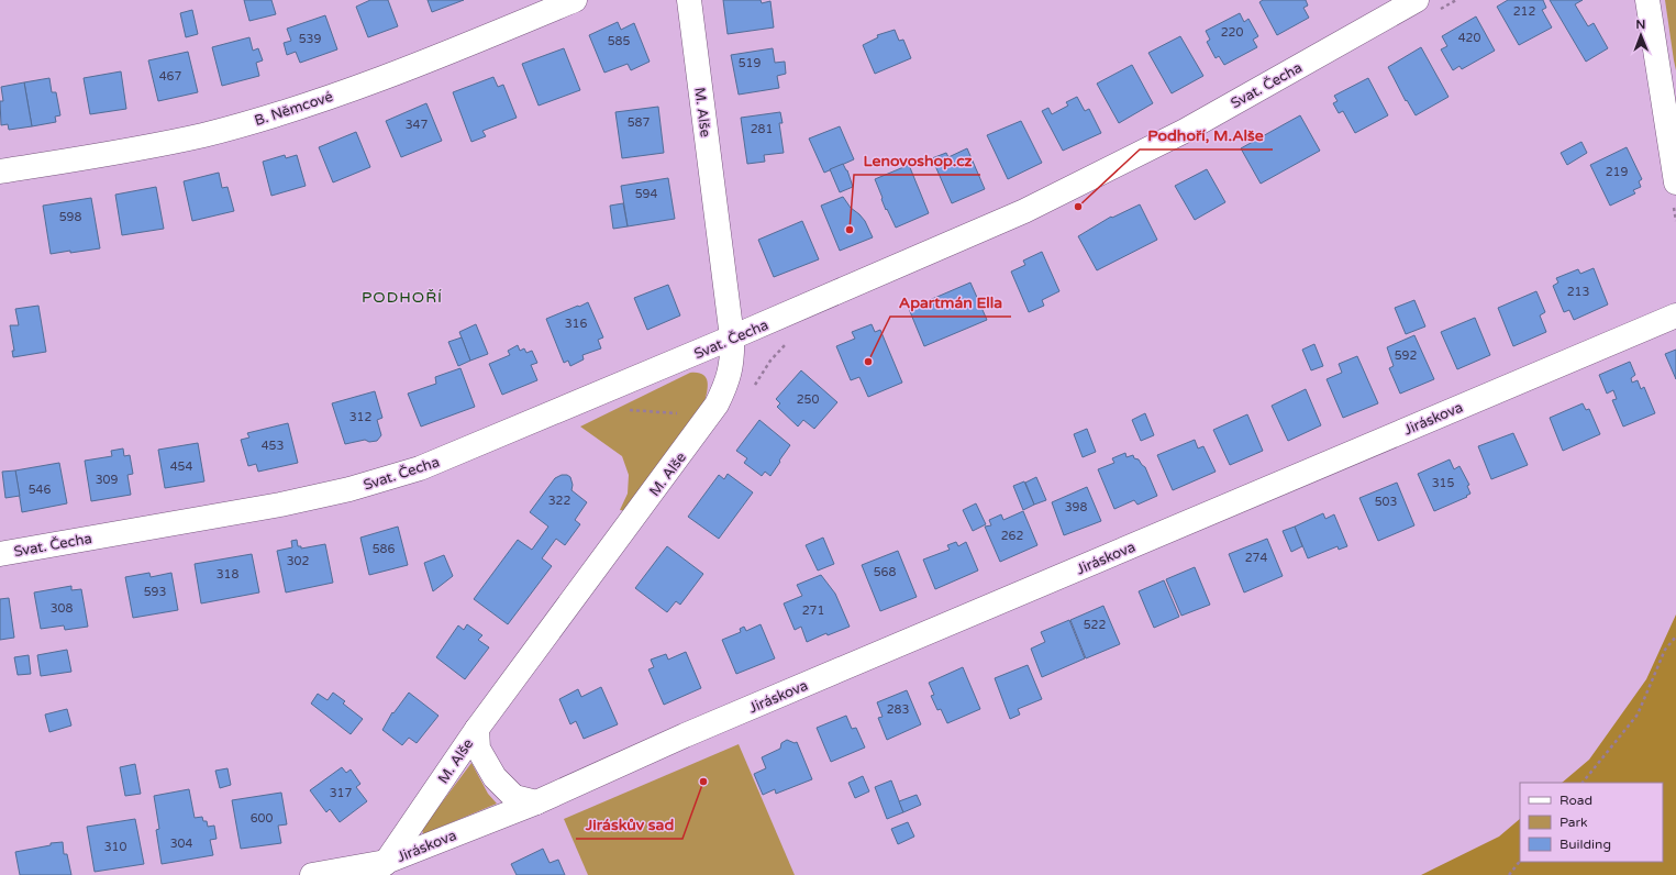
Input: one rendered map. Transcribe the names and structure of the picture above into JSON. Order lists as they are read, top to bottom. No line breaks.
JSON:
{"streets":{"street":["Svat. Čecha","B. Němcové","M. Alše","Jiráskova"]},"crossings":[["Svat. Čecha","M. Alše"],["M. Alše","Jiráskova"]],"districts":["PODHOŘÍ"],"places":["Podhoří, M.Alše","Lenovoshop.cz","Apartmán Ella","Jiráskův sad"],"house_numbers":["212","220","420","539","585","519","467","587","347","281","219","594","598","213","316","592","250","312","453","454","309","315","546","322","503","398","262","586","274","302","568","318","593","308","271","522","283","317","600","304","310"],"legend":["Road","Park","Building"],"north":"top"}
